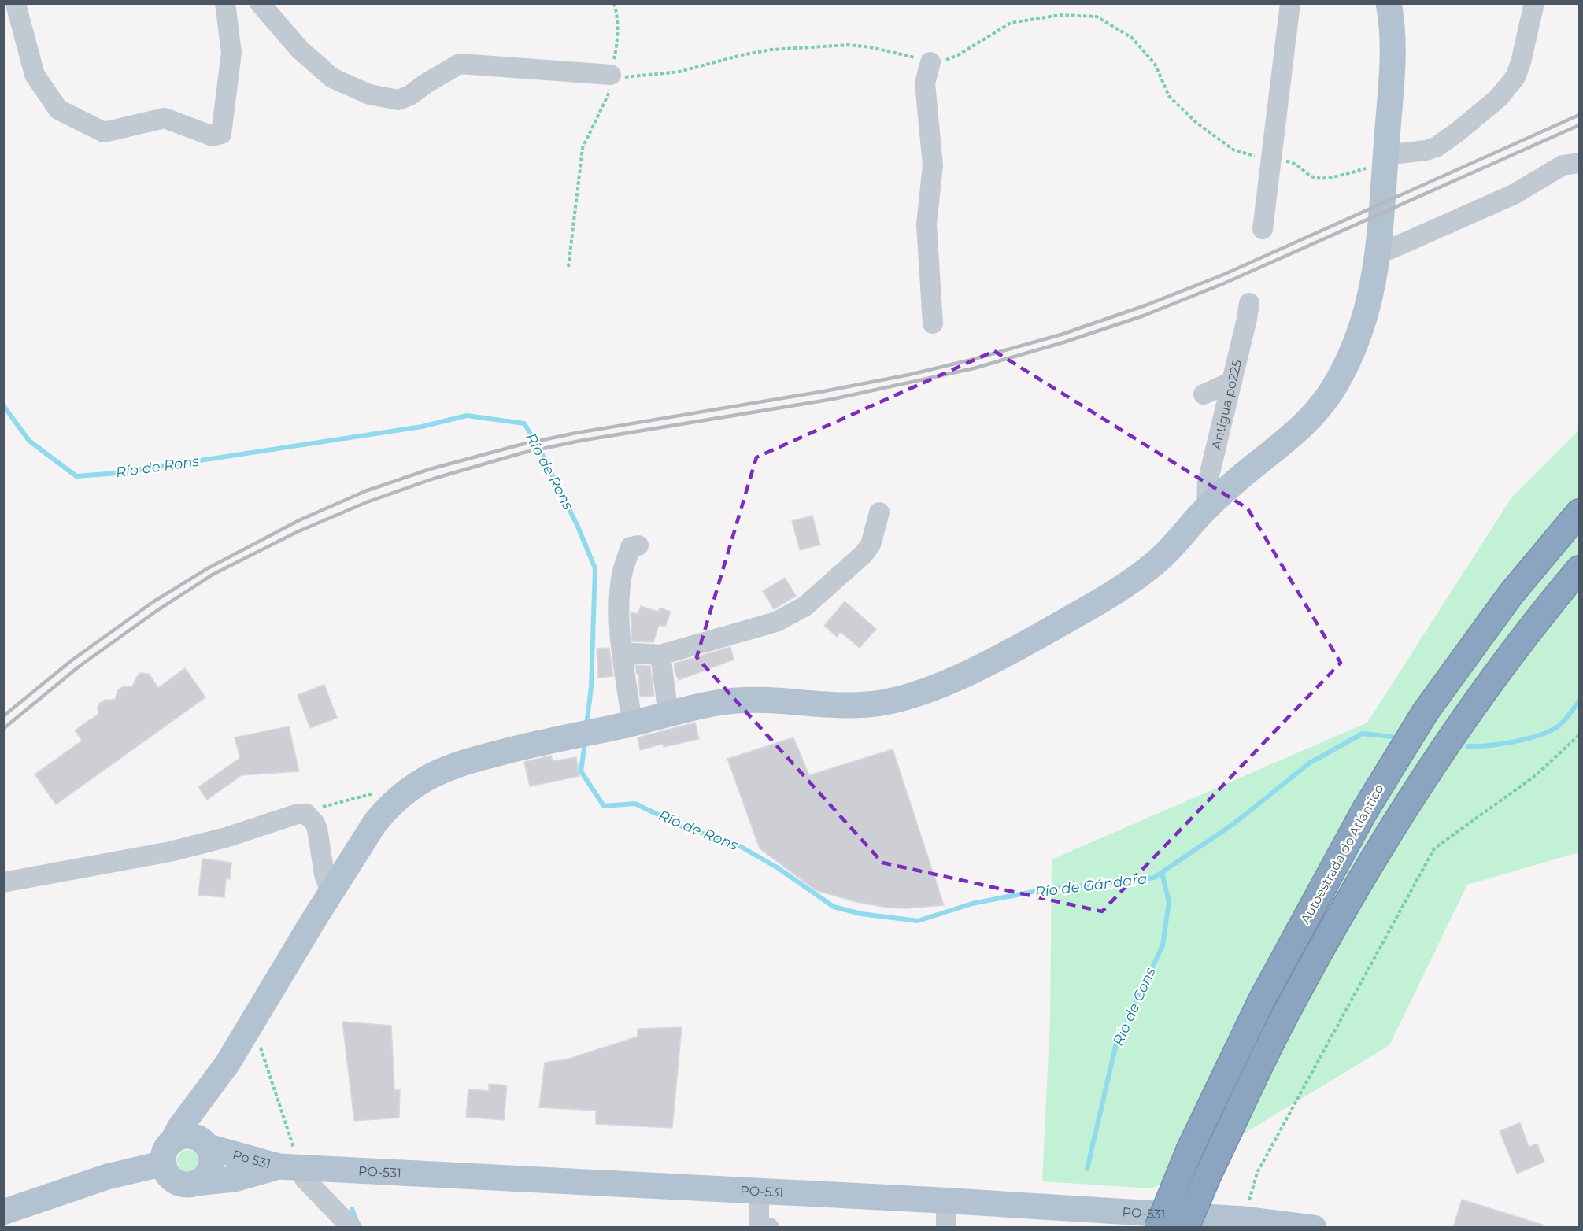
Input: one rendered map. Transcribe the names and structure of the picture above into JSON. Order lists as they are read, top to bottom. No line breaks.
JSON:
{"streets":{"highway":["Autoestrada do Atlántico"],"main road":["Po 531","PO-531"],"street":["Antigua po225"]},"crossings":[["Po 531","PO-531"]],"water":["Río de Rons","Río de Gándara","Río de Cons"]}
